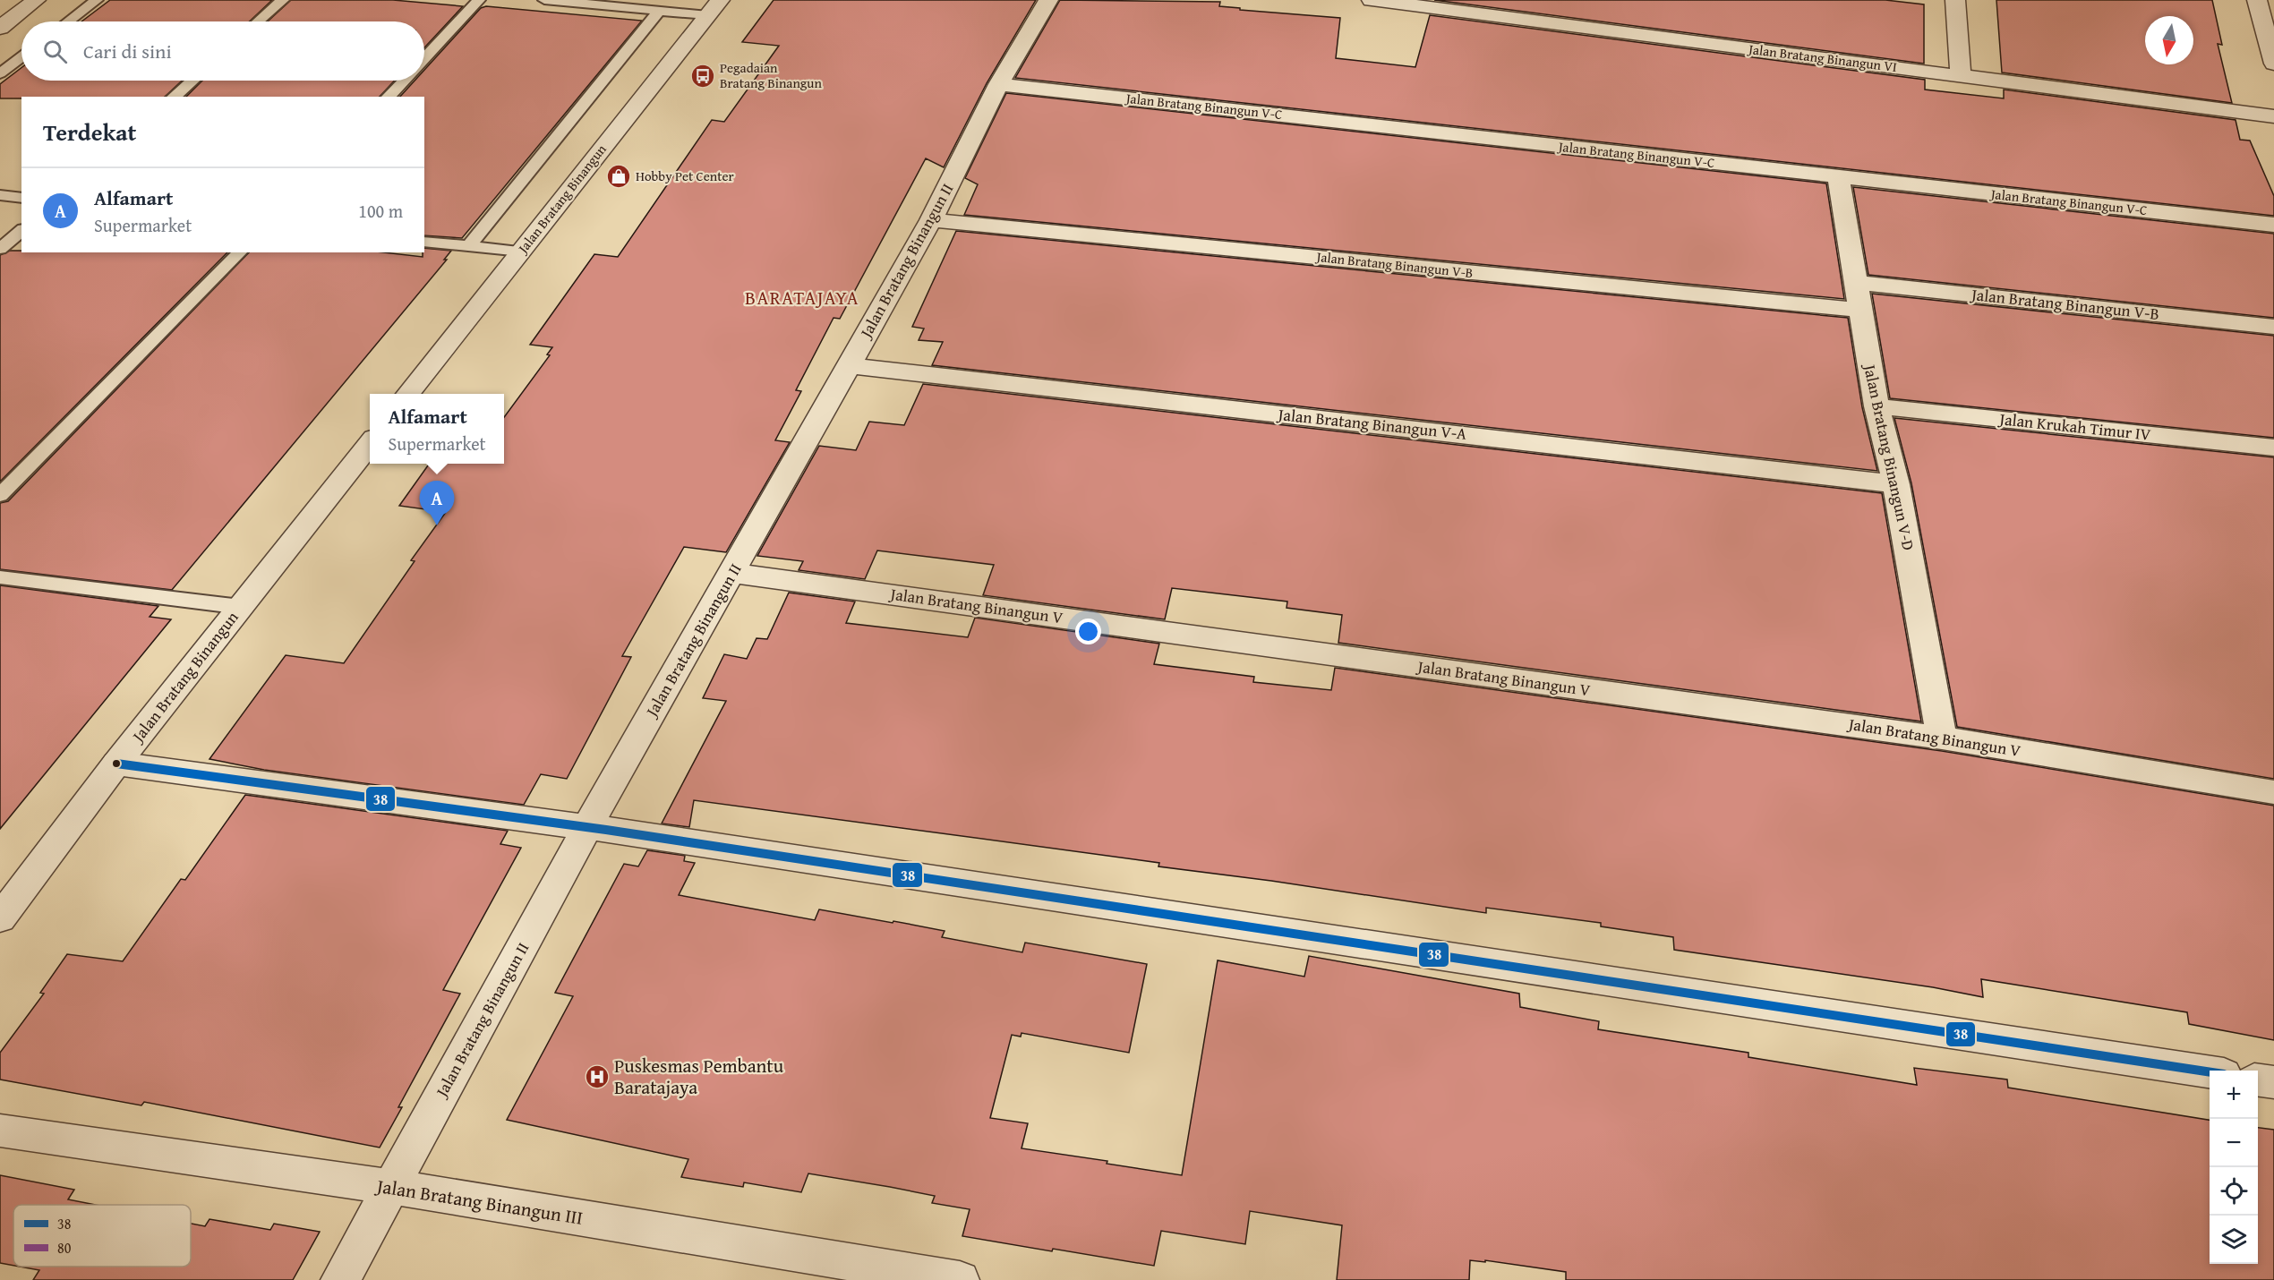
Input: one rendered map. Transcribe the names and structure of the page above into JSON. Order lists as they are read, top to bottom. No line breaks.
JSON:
{"streets":{"street":["Jalan Bratang Binangun VI","Jalan Bratang Binangun V-C","Jalan Bratang Binangun","Jalan Bratang Binangun II","Jalan Bratang Binangun V-B","Jalan Bratang Binangun V-A","Jalan Krukah Timur IV","Jalan Bratang Binangun V-D","Jalan Bratang Binangun V","Jalan Bratang Binangun III"]},"crossings":[["Jalan Bratang Binangun V-C","Jalan Bratang Binangun II"],["Jalan Bratang Binangun V-C","Jalan Bratang Binangun V-D"],["Jalan Bratang Binangun II","Jalan Bratang Binangun V-B"],["Jalan Bratang Binangun II","Jalan Bratang Binangun V-A"],["Jalan Bratang Binangun II","Jalan Bratang Binangun V"],["Jalan Bratang Binangun II","Jalan Bratang Binangun III"],["Jalan Bratang Binangun V-B","Jalan Bratang Binangun V-D"],["Jalan Bratang Binangun V-A","Jalan Bratang Binangun V-D"],["Jalan Krukah Timur IV","Jalan Bratang Binangun V-D"],["Jalan Bratang Binangun V-D","Jalan Bratang Binangun V"]],"districts":["BARATAJAYA"],"places":{"bus stop":["Pegadaian Bratang Binangun"],"shop":["Hobby Pet Center"],"hospital":["Puskesmas Pembantu Baratajaya"]},"lines":["transit line 38"],"legend":["38","80"],"north":"bottom","page":{"search":"Cari di sini","heading":"Terdekat","list":[{"mark":"A","name":"Alfamart","note":"Supermarket","value":"100 m"}],"popup":["Alfamart","Supermarket"],"pins":"A","map_buttons":["+","−"]}}
